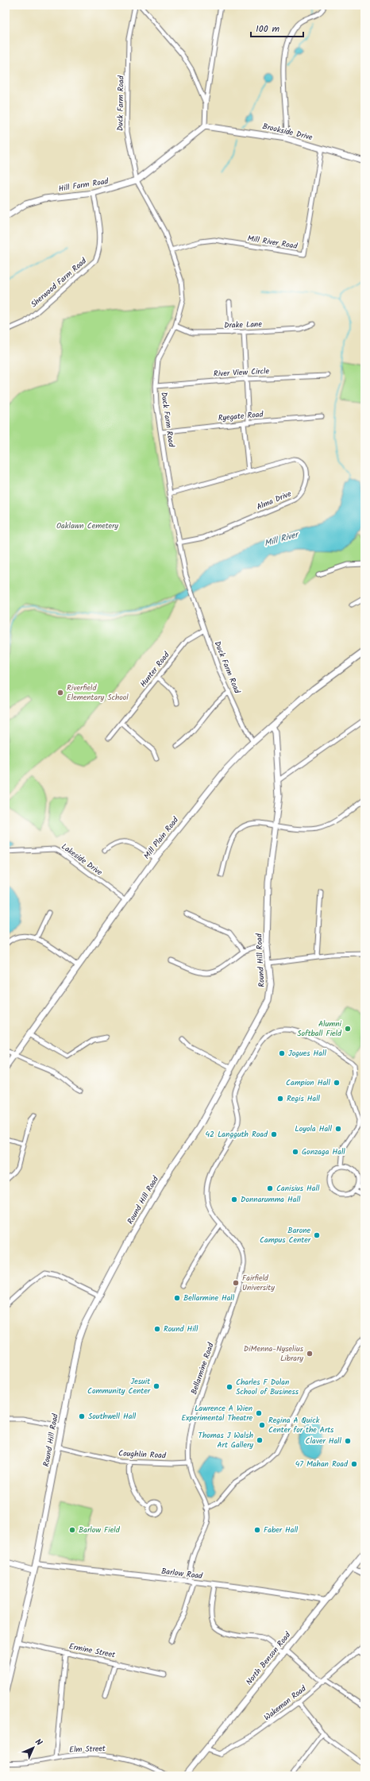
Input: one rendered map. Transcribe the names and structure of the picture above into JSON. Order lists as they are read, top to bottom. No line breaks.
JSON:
{"streets":{"main road":["Brookside Drive","Hill Farm Road","Mill Plain Road","Round Hill Road","North Benson Road"],"street":["Duck Farm Road","Mill River Road","Sherwood Farm Road","Drake Lane","River View Circle","Ryegate Road","Alma Drive","Hunter Road","Lakeside Drive","Bellarmine Road","Coughlin Road","Barlow Road","Ermine Street","Wakeman Road","Elm Street"]},"crossings":[["Duck Farm Road","Hill Farm Road"],["Duck Farm Road","Mill River Road"],["Duck Farm Road","Drake Lane"],["Duck Farm Road","River View Circle"],["Duck Farm Road","Ryegate Road"],["Duck Farm Road","Alma Drive"],["Duck Farm Road","Hunter Road"],["Duck Farm Road","Mill Plain Road"],["Brookside Drive","Hill Farm Road"],["Brookside Drive","Mill River Road"],["Hill Farm Road","Sherwood Farm Road"],["Mill Plain Road","Lakeside Drive"],["Mill Plain Road","Round Hill Road"],["Round Hill Road","Coughlin Road"],["Round Hill Road","Barlow Road"],["Round Hill Road","Ermine Street"],["Bellarmine Road","Coughlin Road"],["Bellarmine Road","Barlow Road"],["Barlow Road","North Benson Road"],["North Benson Road","Wakeman Road"]],"water":["Mill River"],"parks":["Oaklawn Cemetery"],"places":["Riverfield Elementary School","Alumni Softball Field","Jogues Hall","Campion Hall","Regis Hall","Loyola Hall","42 Langguth Road","Gonzaga Hall","Canisius Hall","Donnarumma Hall","Barone Campus Center","Fairfield University","Bellarmine Hall","Round Hill","DiMenna-Nyselius Library","Jesuit Community Center","Charles F Dolan School of Business","Lawrence A Wien Experimental Theatre","Southwell Hall","Regina A Quick Center for the Arts","Thomas J Walsh Art Gallery","Claver Hall","47 Mahan Road","Barlow Field","Faber Hall"],"scale_bar":"100 m","north":"top right"}
